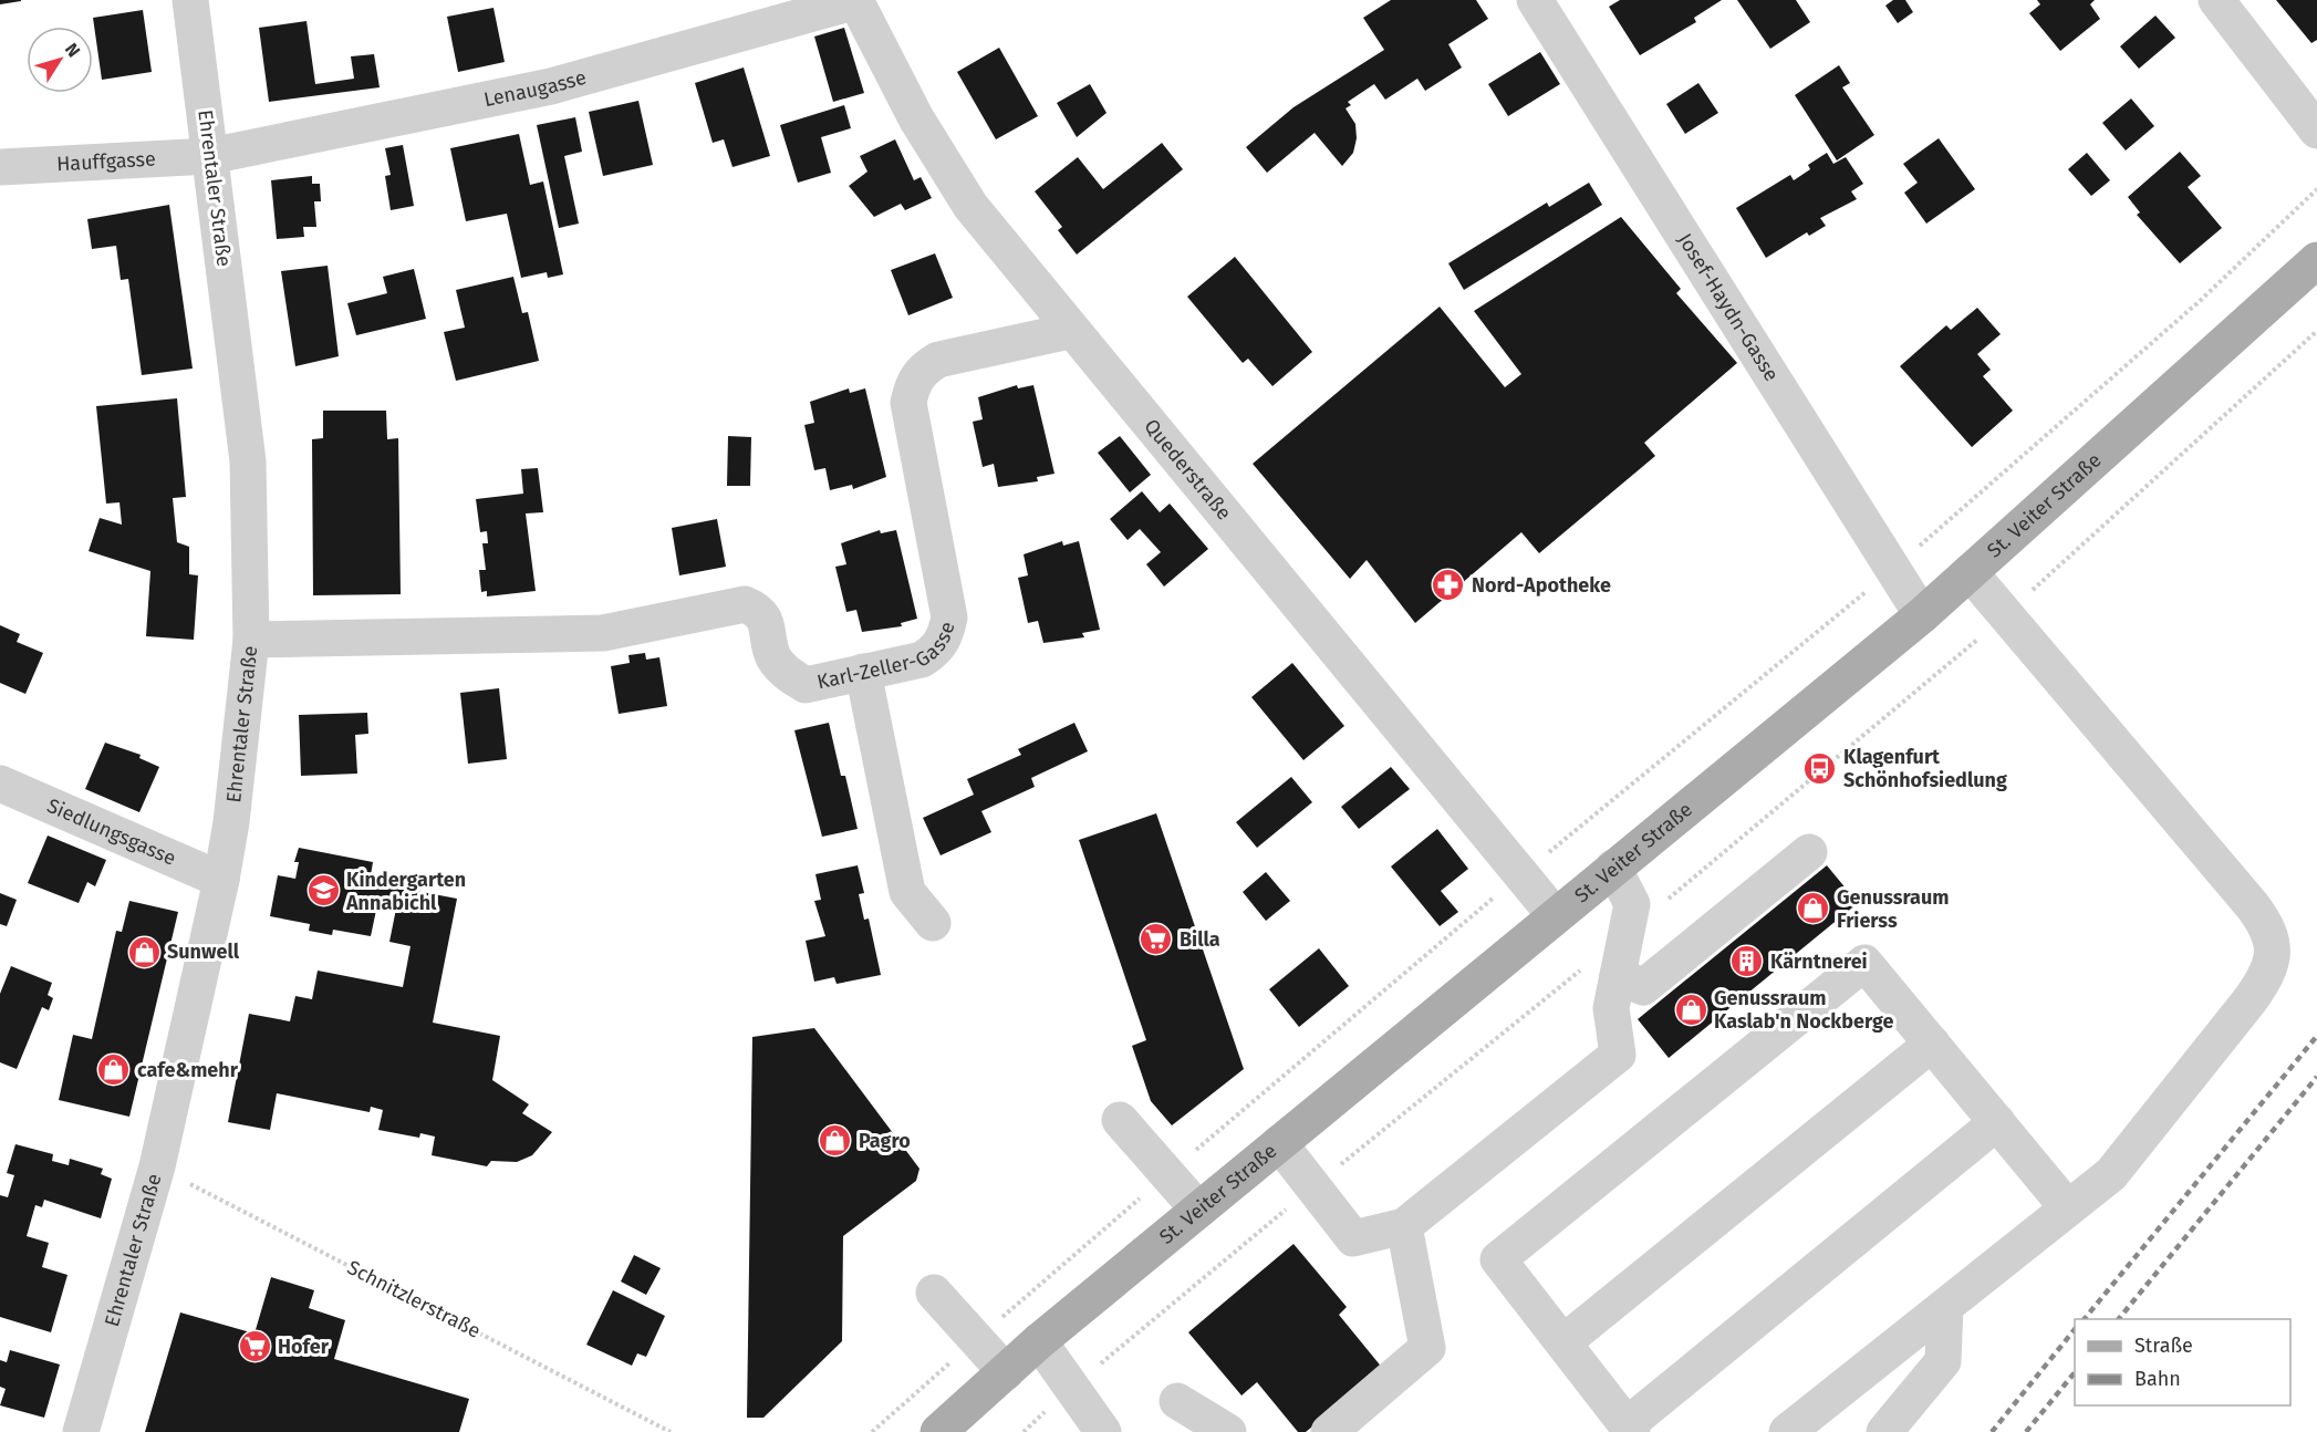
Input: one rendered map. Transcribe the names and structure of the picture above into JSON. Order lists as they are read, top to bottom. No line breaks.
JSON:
{"streets":{"main road":["St. Veiter Straße"],"street":["Lenaugasse","Hauffgasse","Ehrentaler Straße","Josef-Haydn-Gasse","Quederstraße","Karl-Zeller-Gasse","Siedlungsgasse"],"path":["Schnitzlerstraße"]},"crossings":[["Lenaugasse","Hauffgasse"],["Lenaugasse","Ehrentaler Straße"],["Lenaugasse","Quederstraße"],["Hauffgasse","Ehrentaler Straße"],["Ehrentaler Straße","Karl-Zeller-Gasse"],["Ehrentaler Straße","Siedlungsgasse"],["Ehrentaler Straße","Schnitzlerstraße"],["Josef-Haydn-Gasse","St. Veiter Straße"],["Quederstraße","St. Veiter Straße"],["Quederstraße","Karl-Zeller-Gasse"]],"places":{"pharmacy":["Nord-Apotheke"],"bus stop":["Klagenfurt Schönhofsiedlung"],"school or university":["Kindergarten Annabichl"],"shop":["Genussraum Frierss","Sunwell","Genussraum Kaslab'n Nockberge","cafe&mehr","Pagro"],"supermarket":["Billa","Hofer"],"building":["Kärntnerei"]},"legend":["Straße","Bahn"],"north":"top right"}
